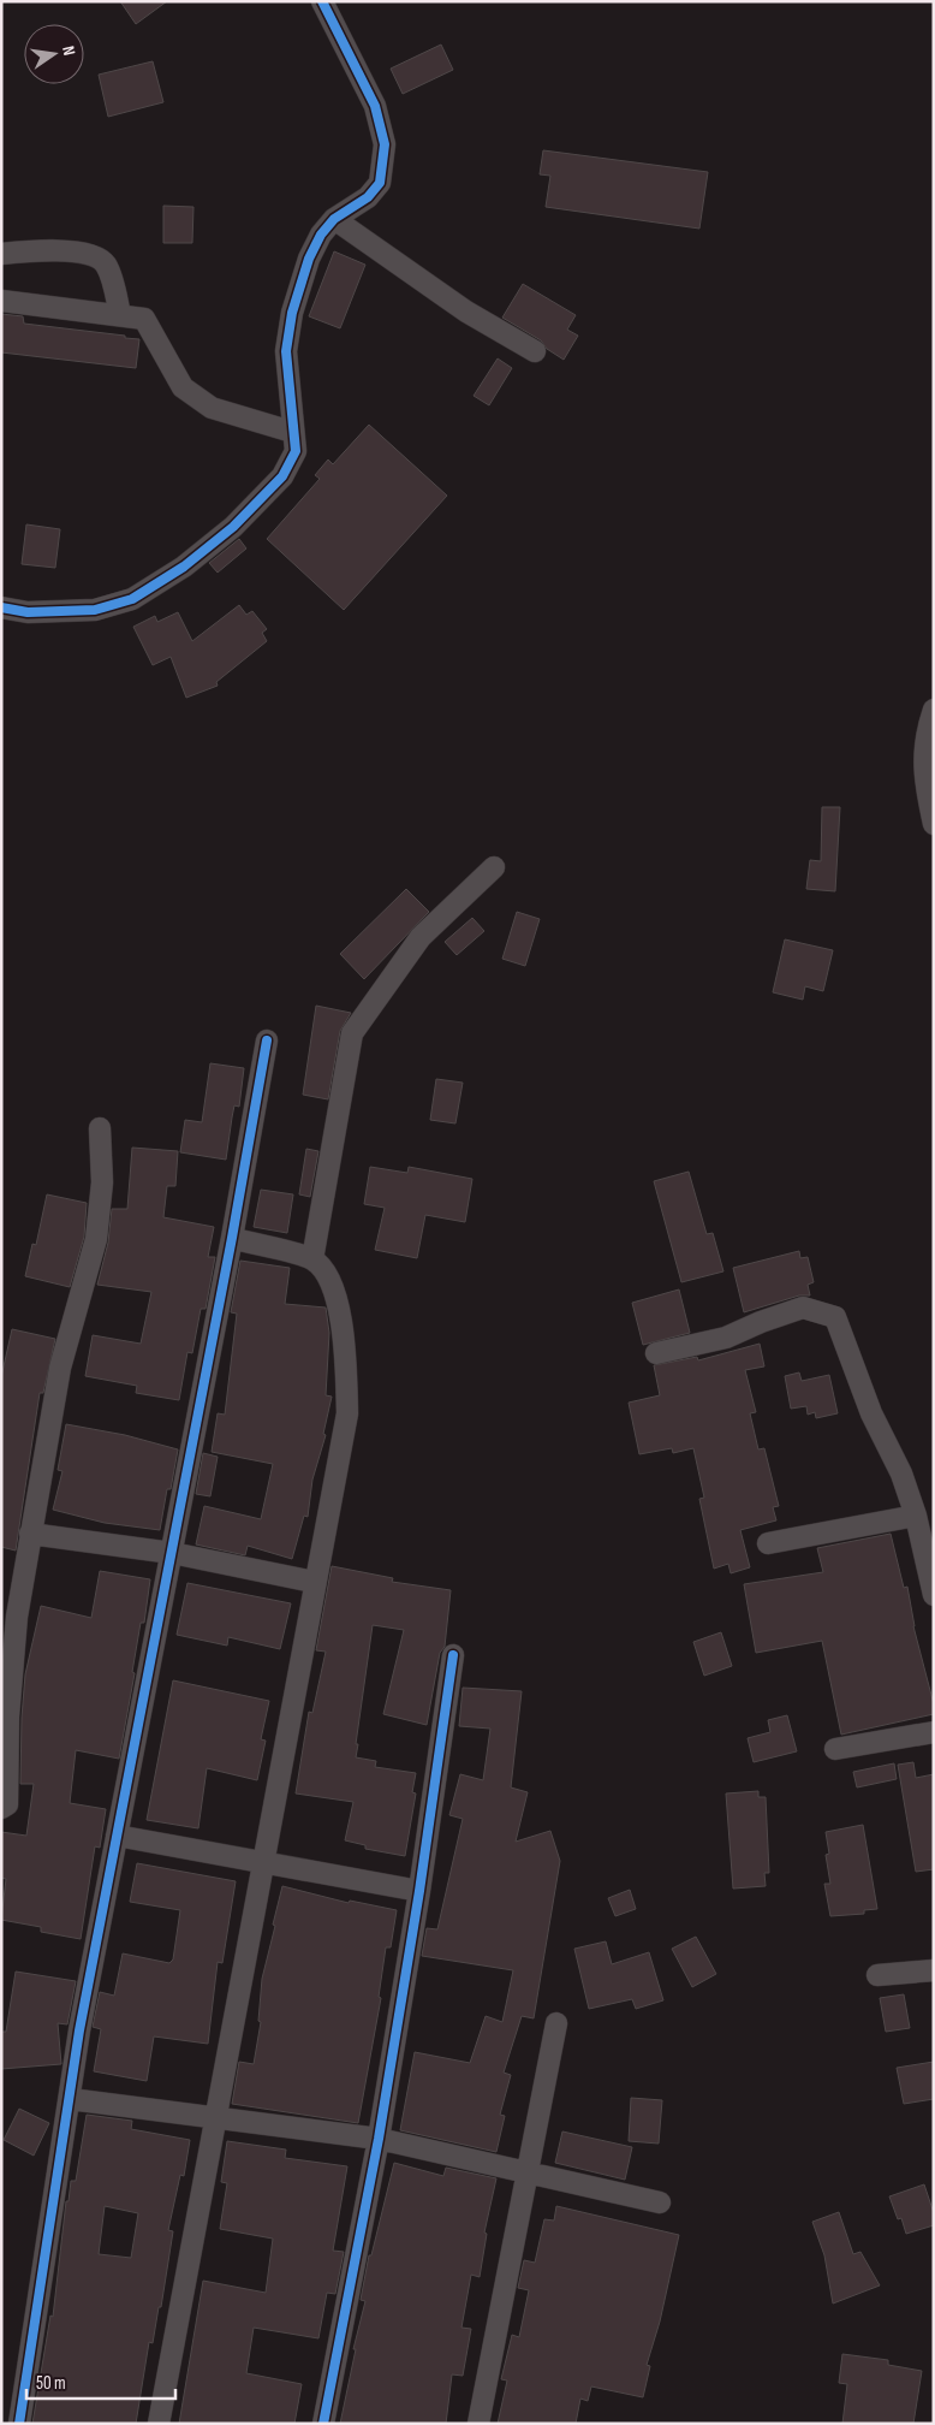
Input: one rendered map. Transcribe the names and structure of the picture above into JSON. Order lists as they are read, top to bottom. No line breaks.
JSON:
{"scale_bar":"50 m","north":"right"}
